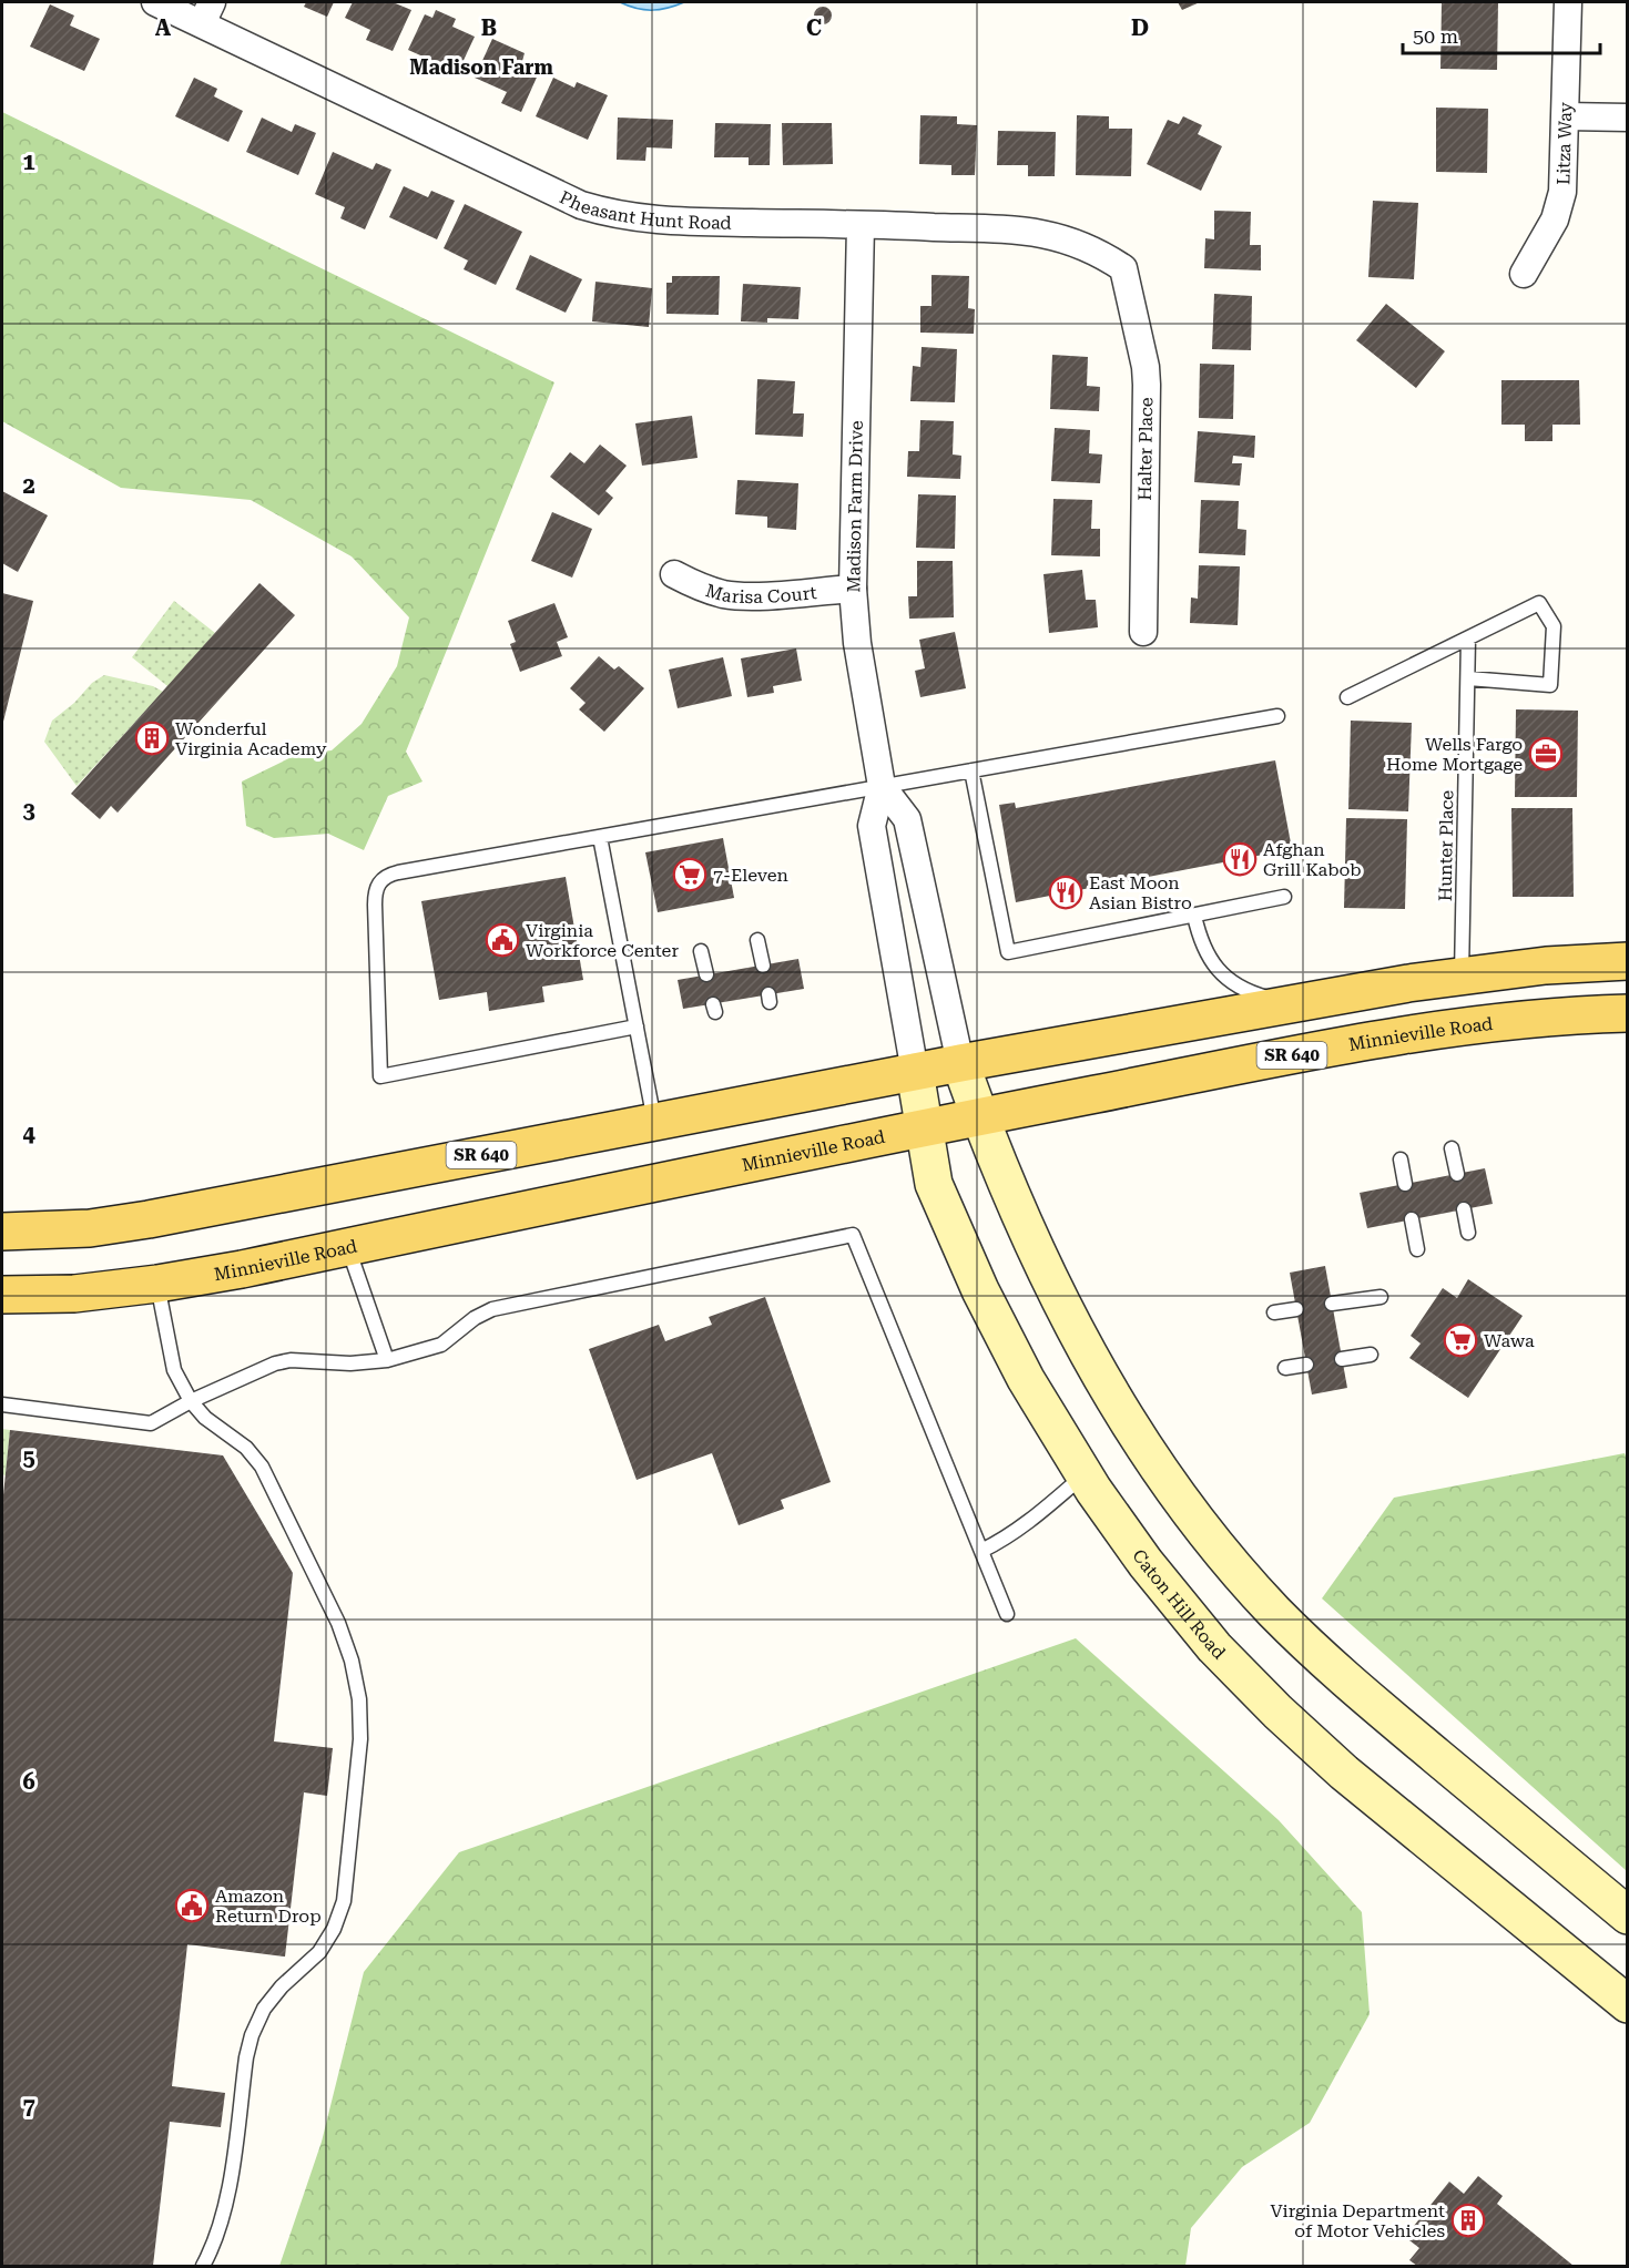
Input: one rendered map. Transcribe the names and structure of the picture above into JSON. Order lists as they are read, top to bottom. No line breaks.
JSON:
{"streets":{"main road":["Minnieville Road","SR 640","Caton Hill Road"],"street":["Litza Way","Pheasant Hunt Road","Halter Place","Madison Farm Drive","Marisa Court"],"lane":["Hunter Place"]},"crossings":[["Pheasant Hunt Road","Halter Place"],["Pheasant Hunt Road","Madison Farm Drive"],["Madison Farm Drive","Marisa Court"],["Madison Farm Drive","SR 640"],["Madison Farm Drive","Caton Hill Road"],["Hunter Place","SR 640"],["Minnieville Road","Caton Hill Road"],["SR 640","Caton Hill Road"]],"districts":["Madison Farm"],"places":{"building":["Wonderful Virginia Academy","Virginia Department of Motor Vehicles"],"office":["Wells Fargo Home Mortgage"],"restaurant":["Afghan Grill Kabob","East Moon Asian Bistro"],"supermarket":["7-Eleven","Wawa"],"public building":["Virginia Workforce Center","Amazon Return Drop"]},"scale_bar":"50 m","grid":{"columns":["A","B","C","D"],"rows":["1","2","3","4","5","6","7"]}}
